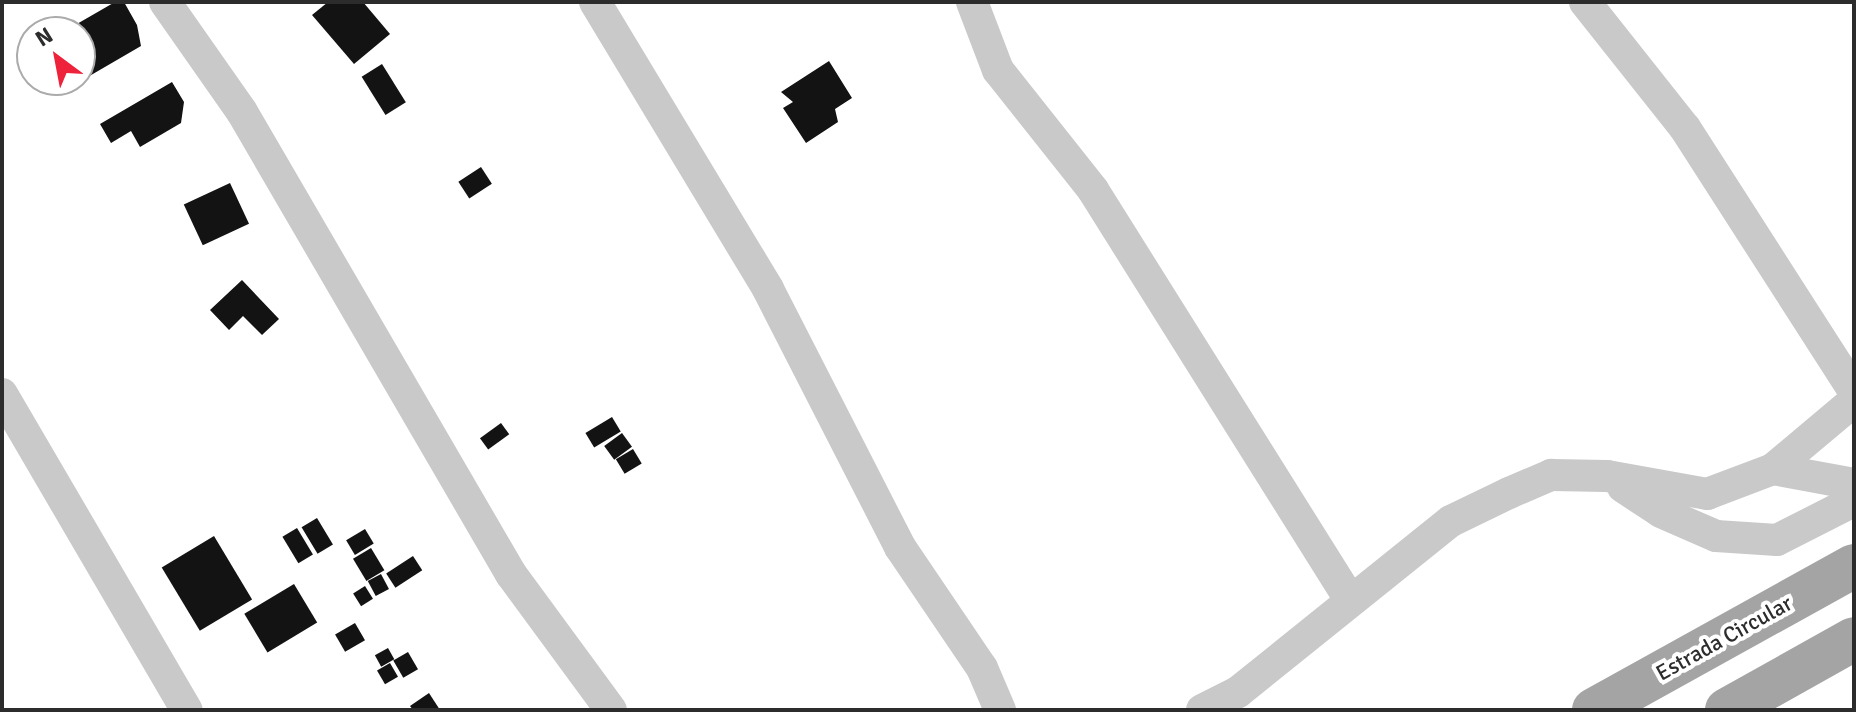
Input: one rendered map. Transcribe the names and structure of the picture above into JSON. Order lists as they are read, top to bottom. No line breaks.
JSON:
{"streets":{"main road":["Estrada Circular"]},"north":"top left"}
